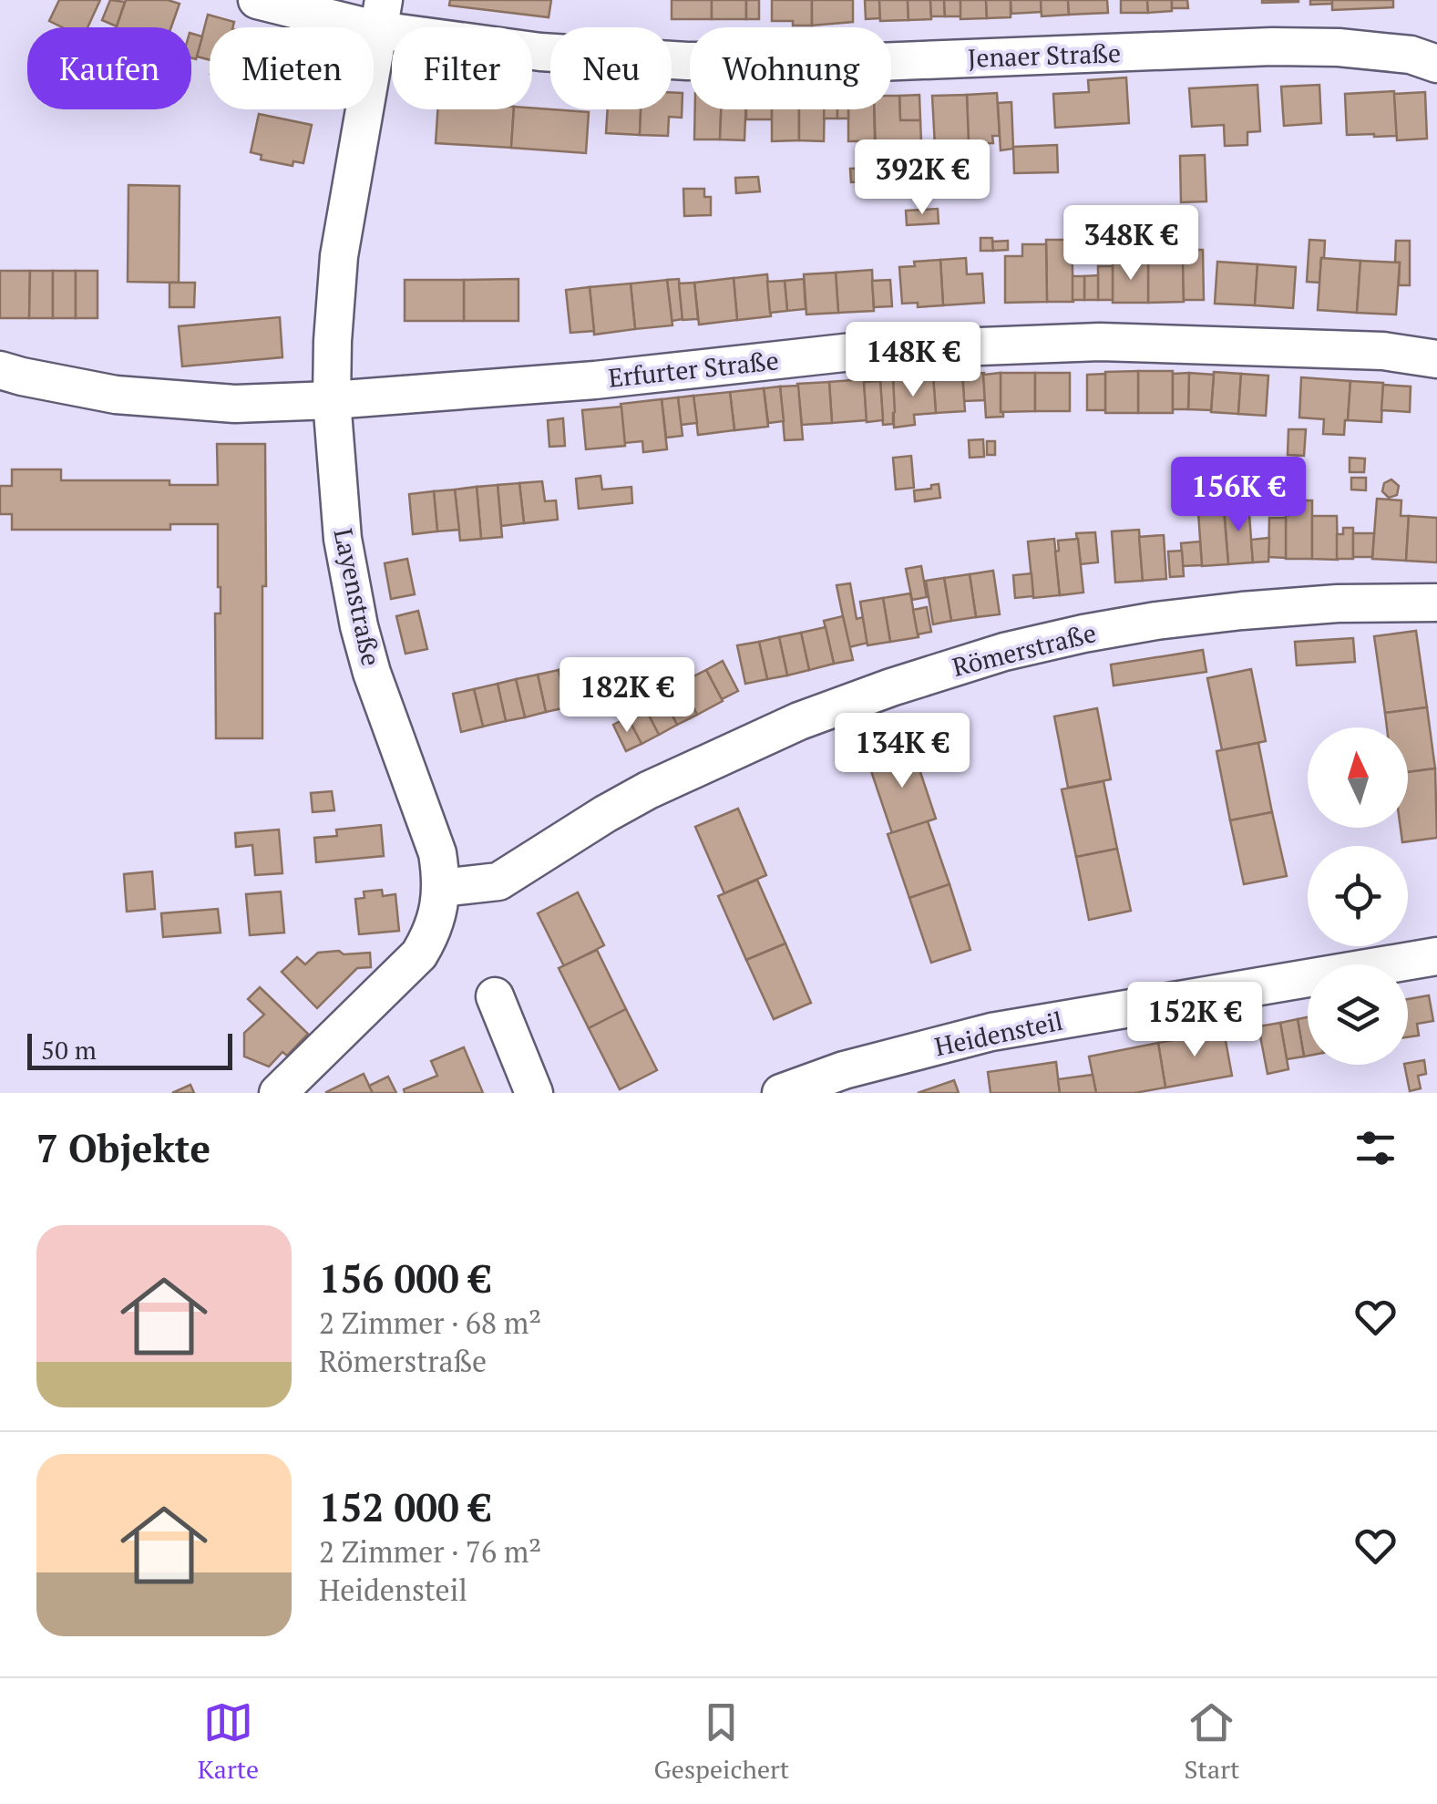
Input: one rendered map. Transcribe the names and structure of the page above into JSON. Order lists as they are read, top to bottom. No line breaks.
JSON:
{"streets":{"street":["Jenaer Straße","Erfurter Straße","Layenstraße","Römerstraße","Heidensteil"]},"crossings":[["Jenaer Straße","Layenstraße"],["Erfurter Straße","Layenstraße"],["Layenstraße","Römerstraße"]],"scale_bar":"50 m","north":"top","page":{"chip":["Kaufen","Mieten","Filter","Neu","Wohnung"],"price":["392K €","348K €","148K €","156K €","182K €","134K €","152K €"],"scale":"50 m","heading":"7 Objekte","list":[{"name":"156 000 €","note":"2 Zimmer · 68 m² · Römerstraße"},{"name":"152 000 €","note":"2 Zimmer · 76 m² · Heidensteil"}],"tabs":["Karte","Gespeichert","Start"]}}
